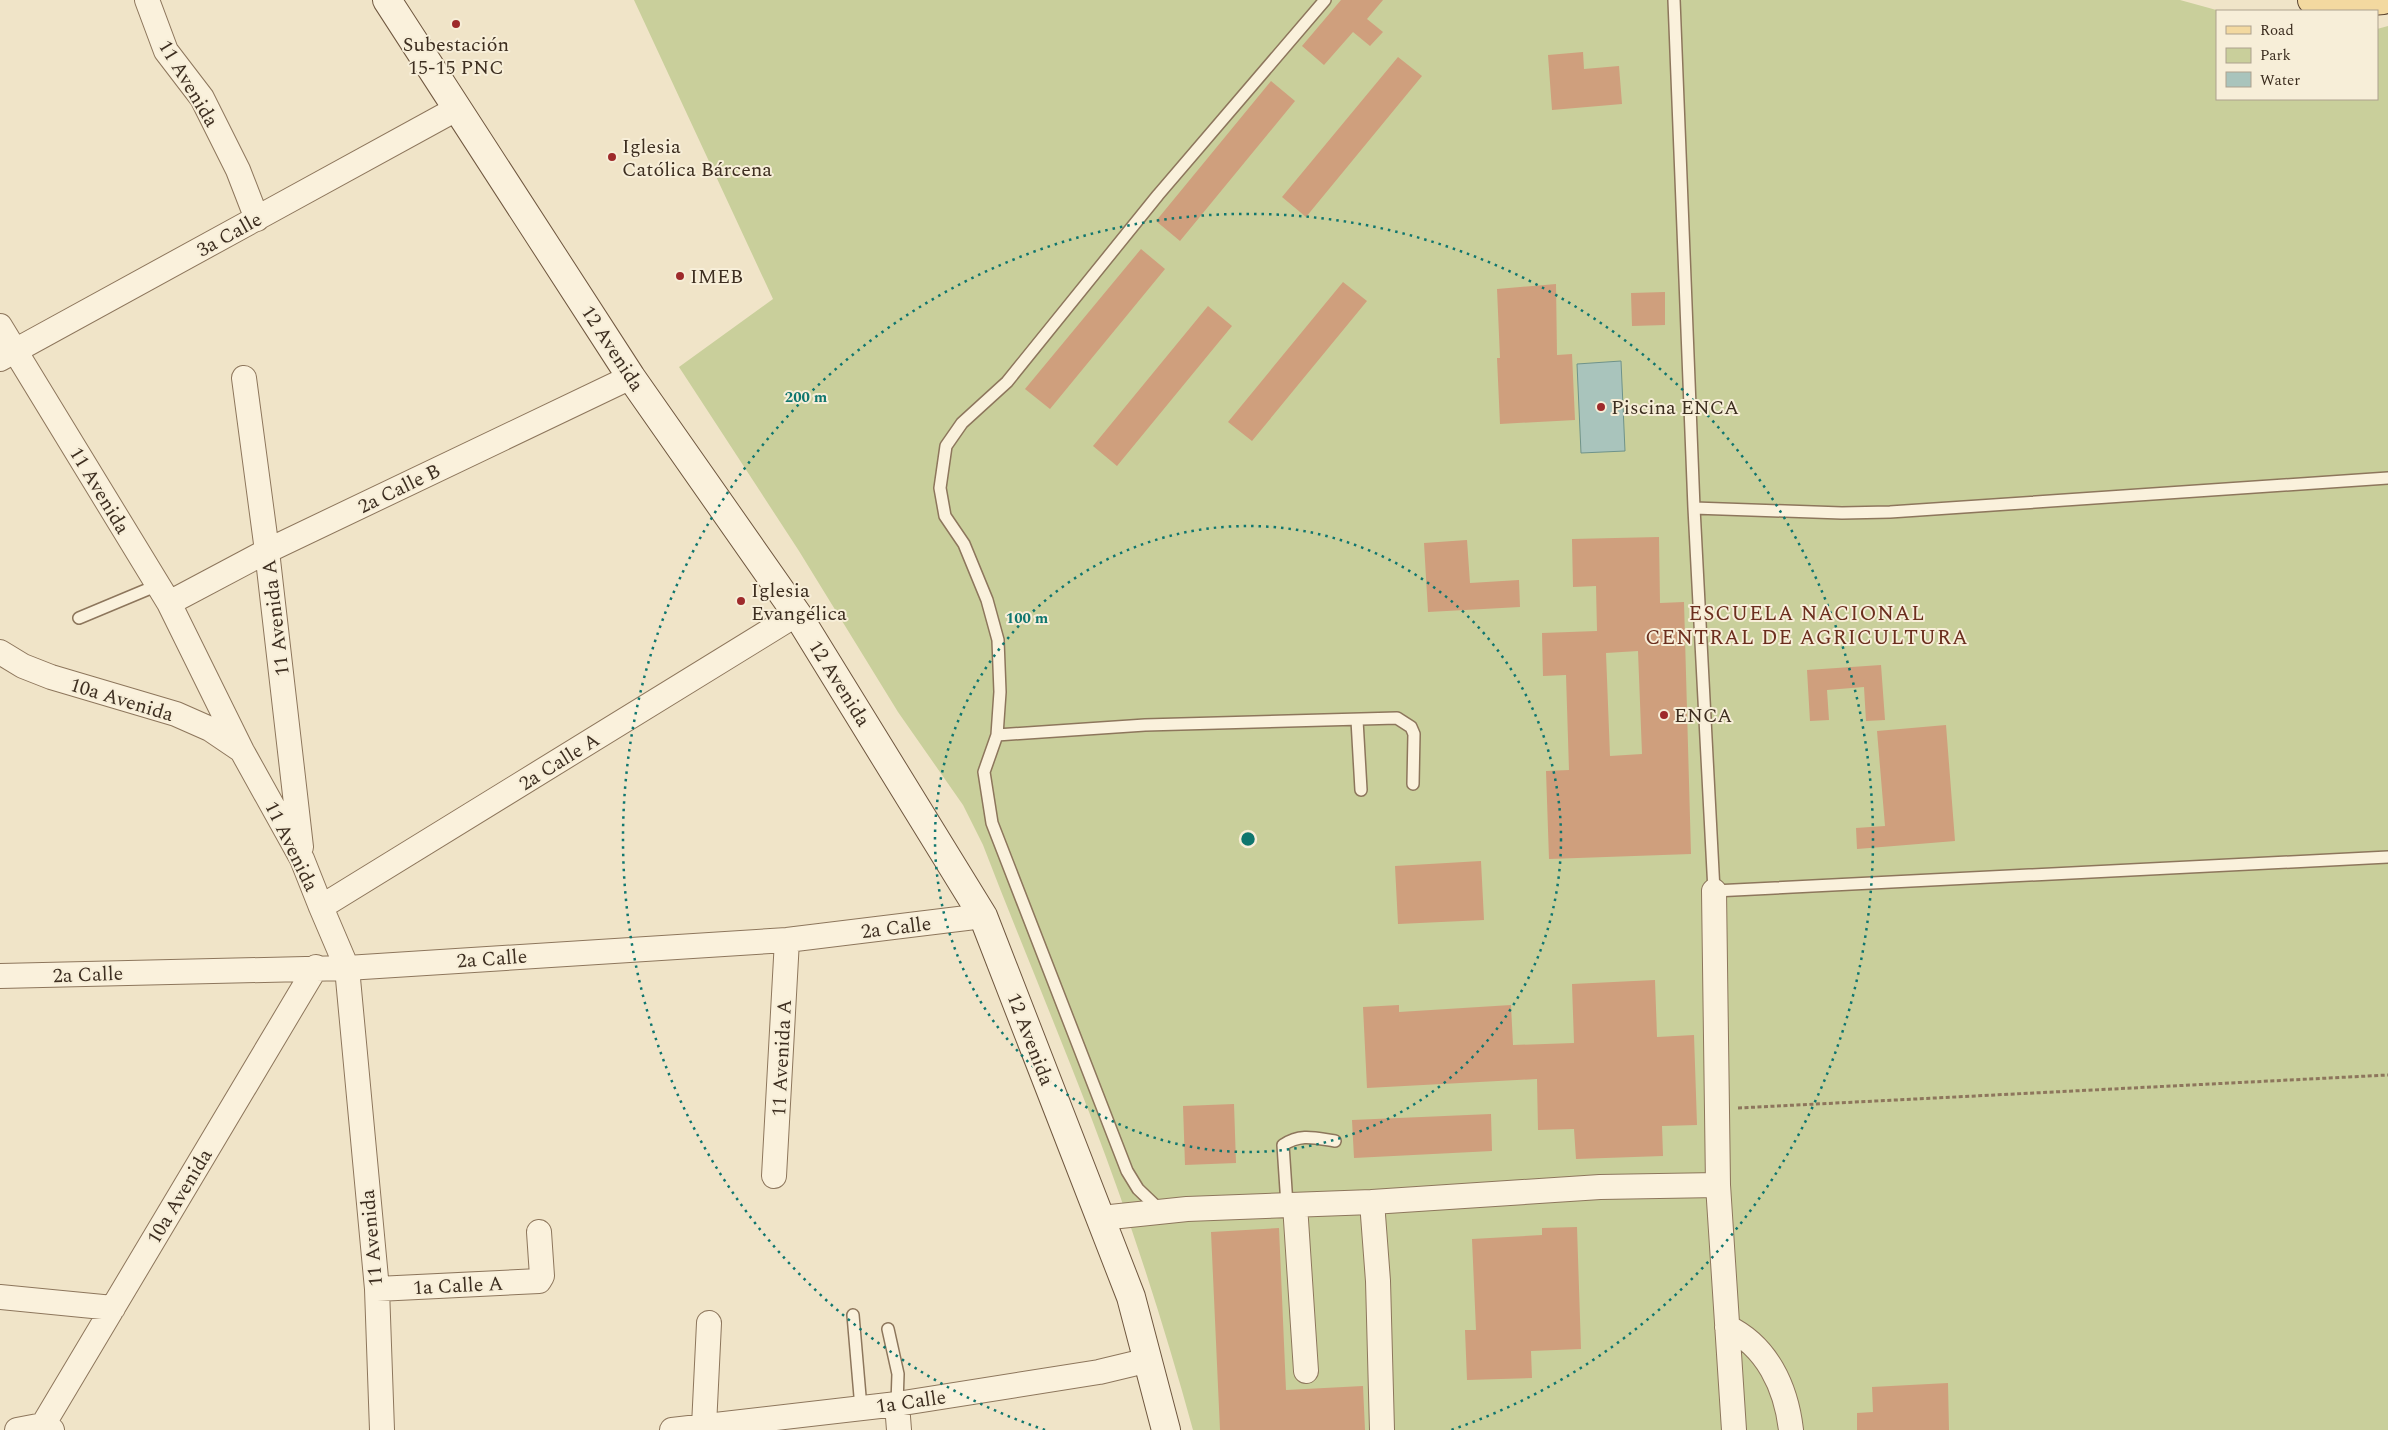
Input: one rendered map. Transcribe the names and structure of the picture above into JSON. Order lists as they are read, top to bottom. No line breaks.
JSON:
{"streets":{"main road":["12 Avenida"],"street":["11 Avenida","3a Calle","2a Calle B","11 Avenida A","10a Avenida","2a Calle A","2a Calle","1a Calle A","1a Calle"]},"crossings":[["11 Avenida","3a Calle"],["11 Avenida","2a Calle B"],["11 Avenida","11 Avenida A"],["11 Avenida","10a Avenida"],["11 Avenida","2a Calle A"],["11 Avenida","2a Calle"],["11 Avenida","1a Calle A"],["3a Calle","12 Avenida"],["12 Avenida","2a Calle B"],["12 Avenida","2a Calle A"],["12 Avenida","2a Calle"],["12 Avenida","1a Calle"],["2a Calle B","11 Avenida A"],["11 Avenida A","2a Calle"],["10a Avenida","2a Calle"]],"districts":["ESCUELA NACIONAL CENTRAL DE AGRICULTURA"],"places":["Subestación 15-15 PNC","Iglesia Católica Bárcena","IMEB","Piscina ENCA","Iglesia Evangélica","ENCA"],"legend":["Road","Park","Water"],"rings":["200 m","100 m"]}
